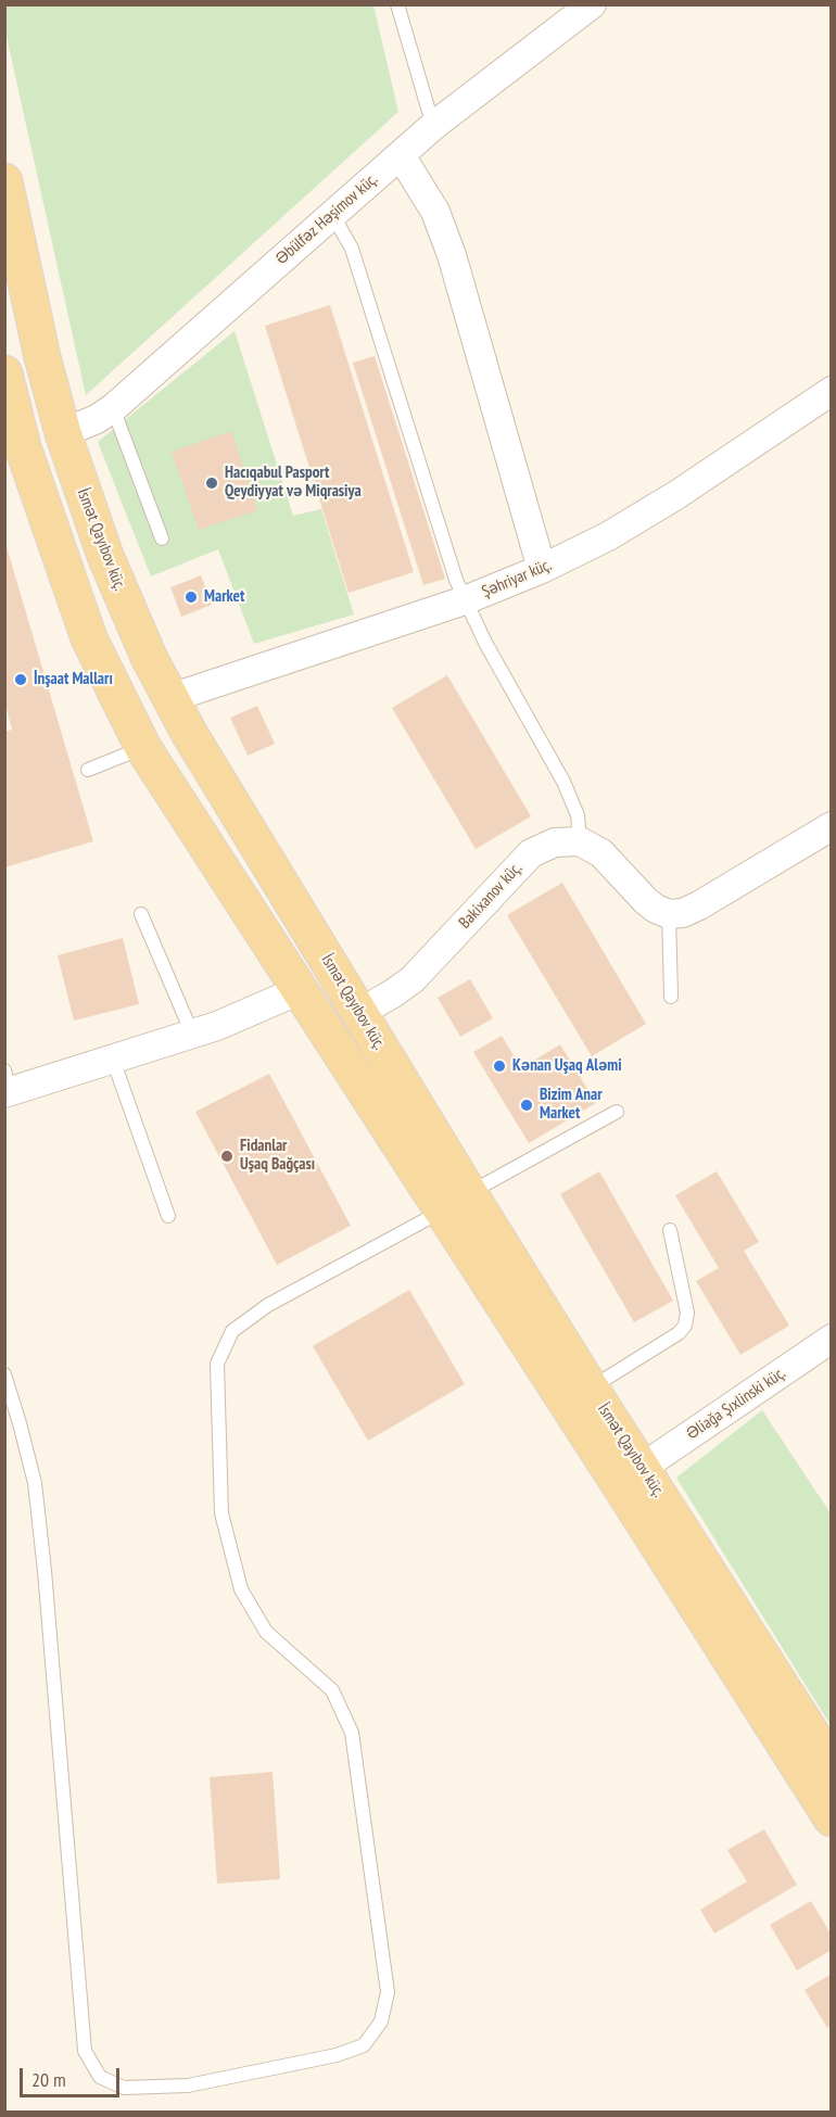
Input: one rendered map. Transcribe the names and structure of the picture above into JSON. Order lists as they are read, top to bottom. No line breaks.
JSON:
{"streets":{"main road":["İsmət Qayıbov küç."],"street":["Əbülfəz Həşimov küç.","Şəhriyar küç.","Bakixanov küç.","Əliağa Şıxlinski küç."]},"crossings":[["Əbülfəz Həşimov küç.","İsmət Qayıbov küç."],["İsmət Qayıbov küç.","Şəhriyar küç."],["İsmət Qayıbov küç.","Bakixanov küç."],["İsmət Qayıbov küç.","Əliağa Şıxlinski küç."]],"places":["Hacıqabul Pasport Qeydiyyat və Miqrasiya","Market","İnşaat Malları","Kənan Uşaq Aləmi","Bizim Anar Market","Fidanlar Uşaq Bağçası"],"scale_bar":"20 m"}
